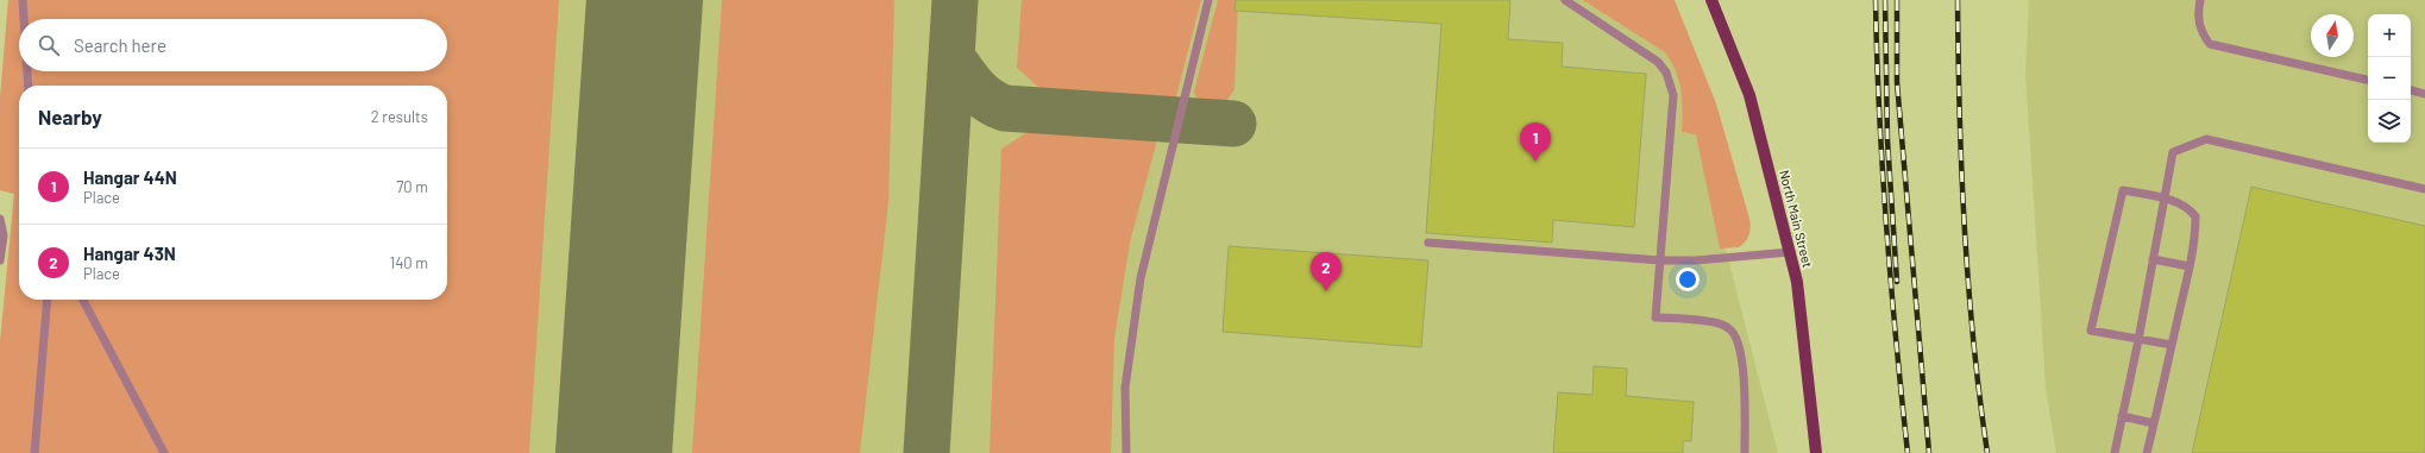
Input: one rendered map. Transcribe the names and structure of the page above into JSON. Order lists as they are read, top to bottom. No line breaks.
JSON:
{"streets":{"main road":["North Main Street"]},"north":"top","page":{"map_buttons":["+","−"],"search":"Search here","heading":["Nearby","2 results"],"pins":["1","2"],"list":[{"mark":"1","name":"Hangar 44N","note":"Place","value":"70 m"},{"mark":"2","name":"Hangar 43N","note":"Place","value":"140 m"}]}}
